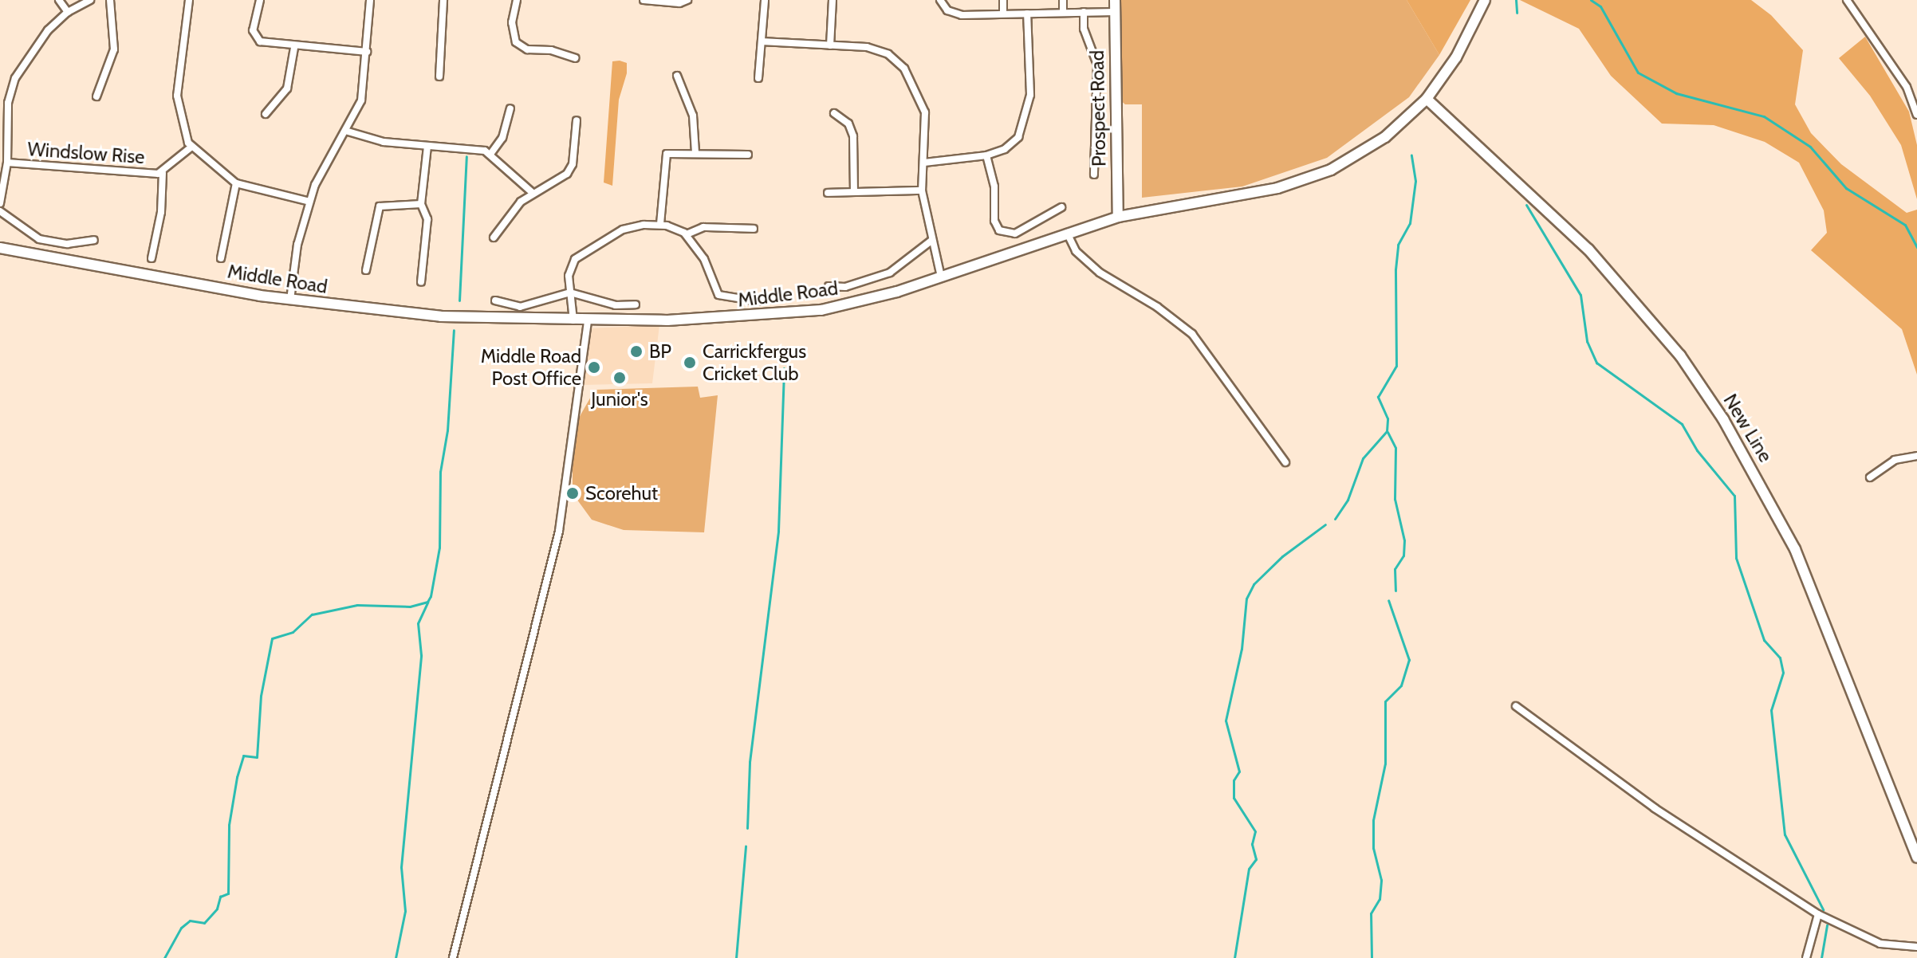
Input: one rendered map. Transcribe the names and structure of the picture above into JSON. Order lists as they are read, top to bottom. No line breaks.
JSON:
{"streets":{"main road":["Prospect Road","Middle Road","New Line"],"street":["Windslow Rise"]},"crossings":[["Prospect Road","Middle Road"],["Middle Road","New Line"]],"places":["BP","Carrickfergus Cricket Club","Middle Road Post Office","Junior's","Scorehut"]}
